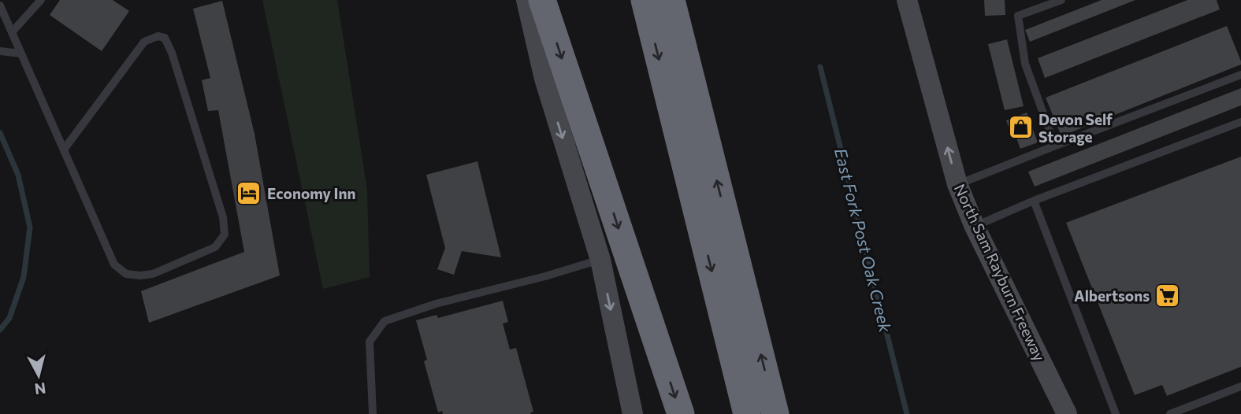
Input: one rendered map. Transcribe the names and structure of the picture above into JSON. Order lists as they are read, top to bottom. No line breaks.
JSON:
{"streets":{"main road":["North Sam Rayburn Freeway"]},"one_way":["North Sam Rayburn Freeway"],"water":["East Fork Post Oak Creek"],"places":{"shop":["Devon Self Storage"],"hotel":["Economy Inn"],"supermarket":["Albertsons"]},"north":"bottom"}
